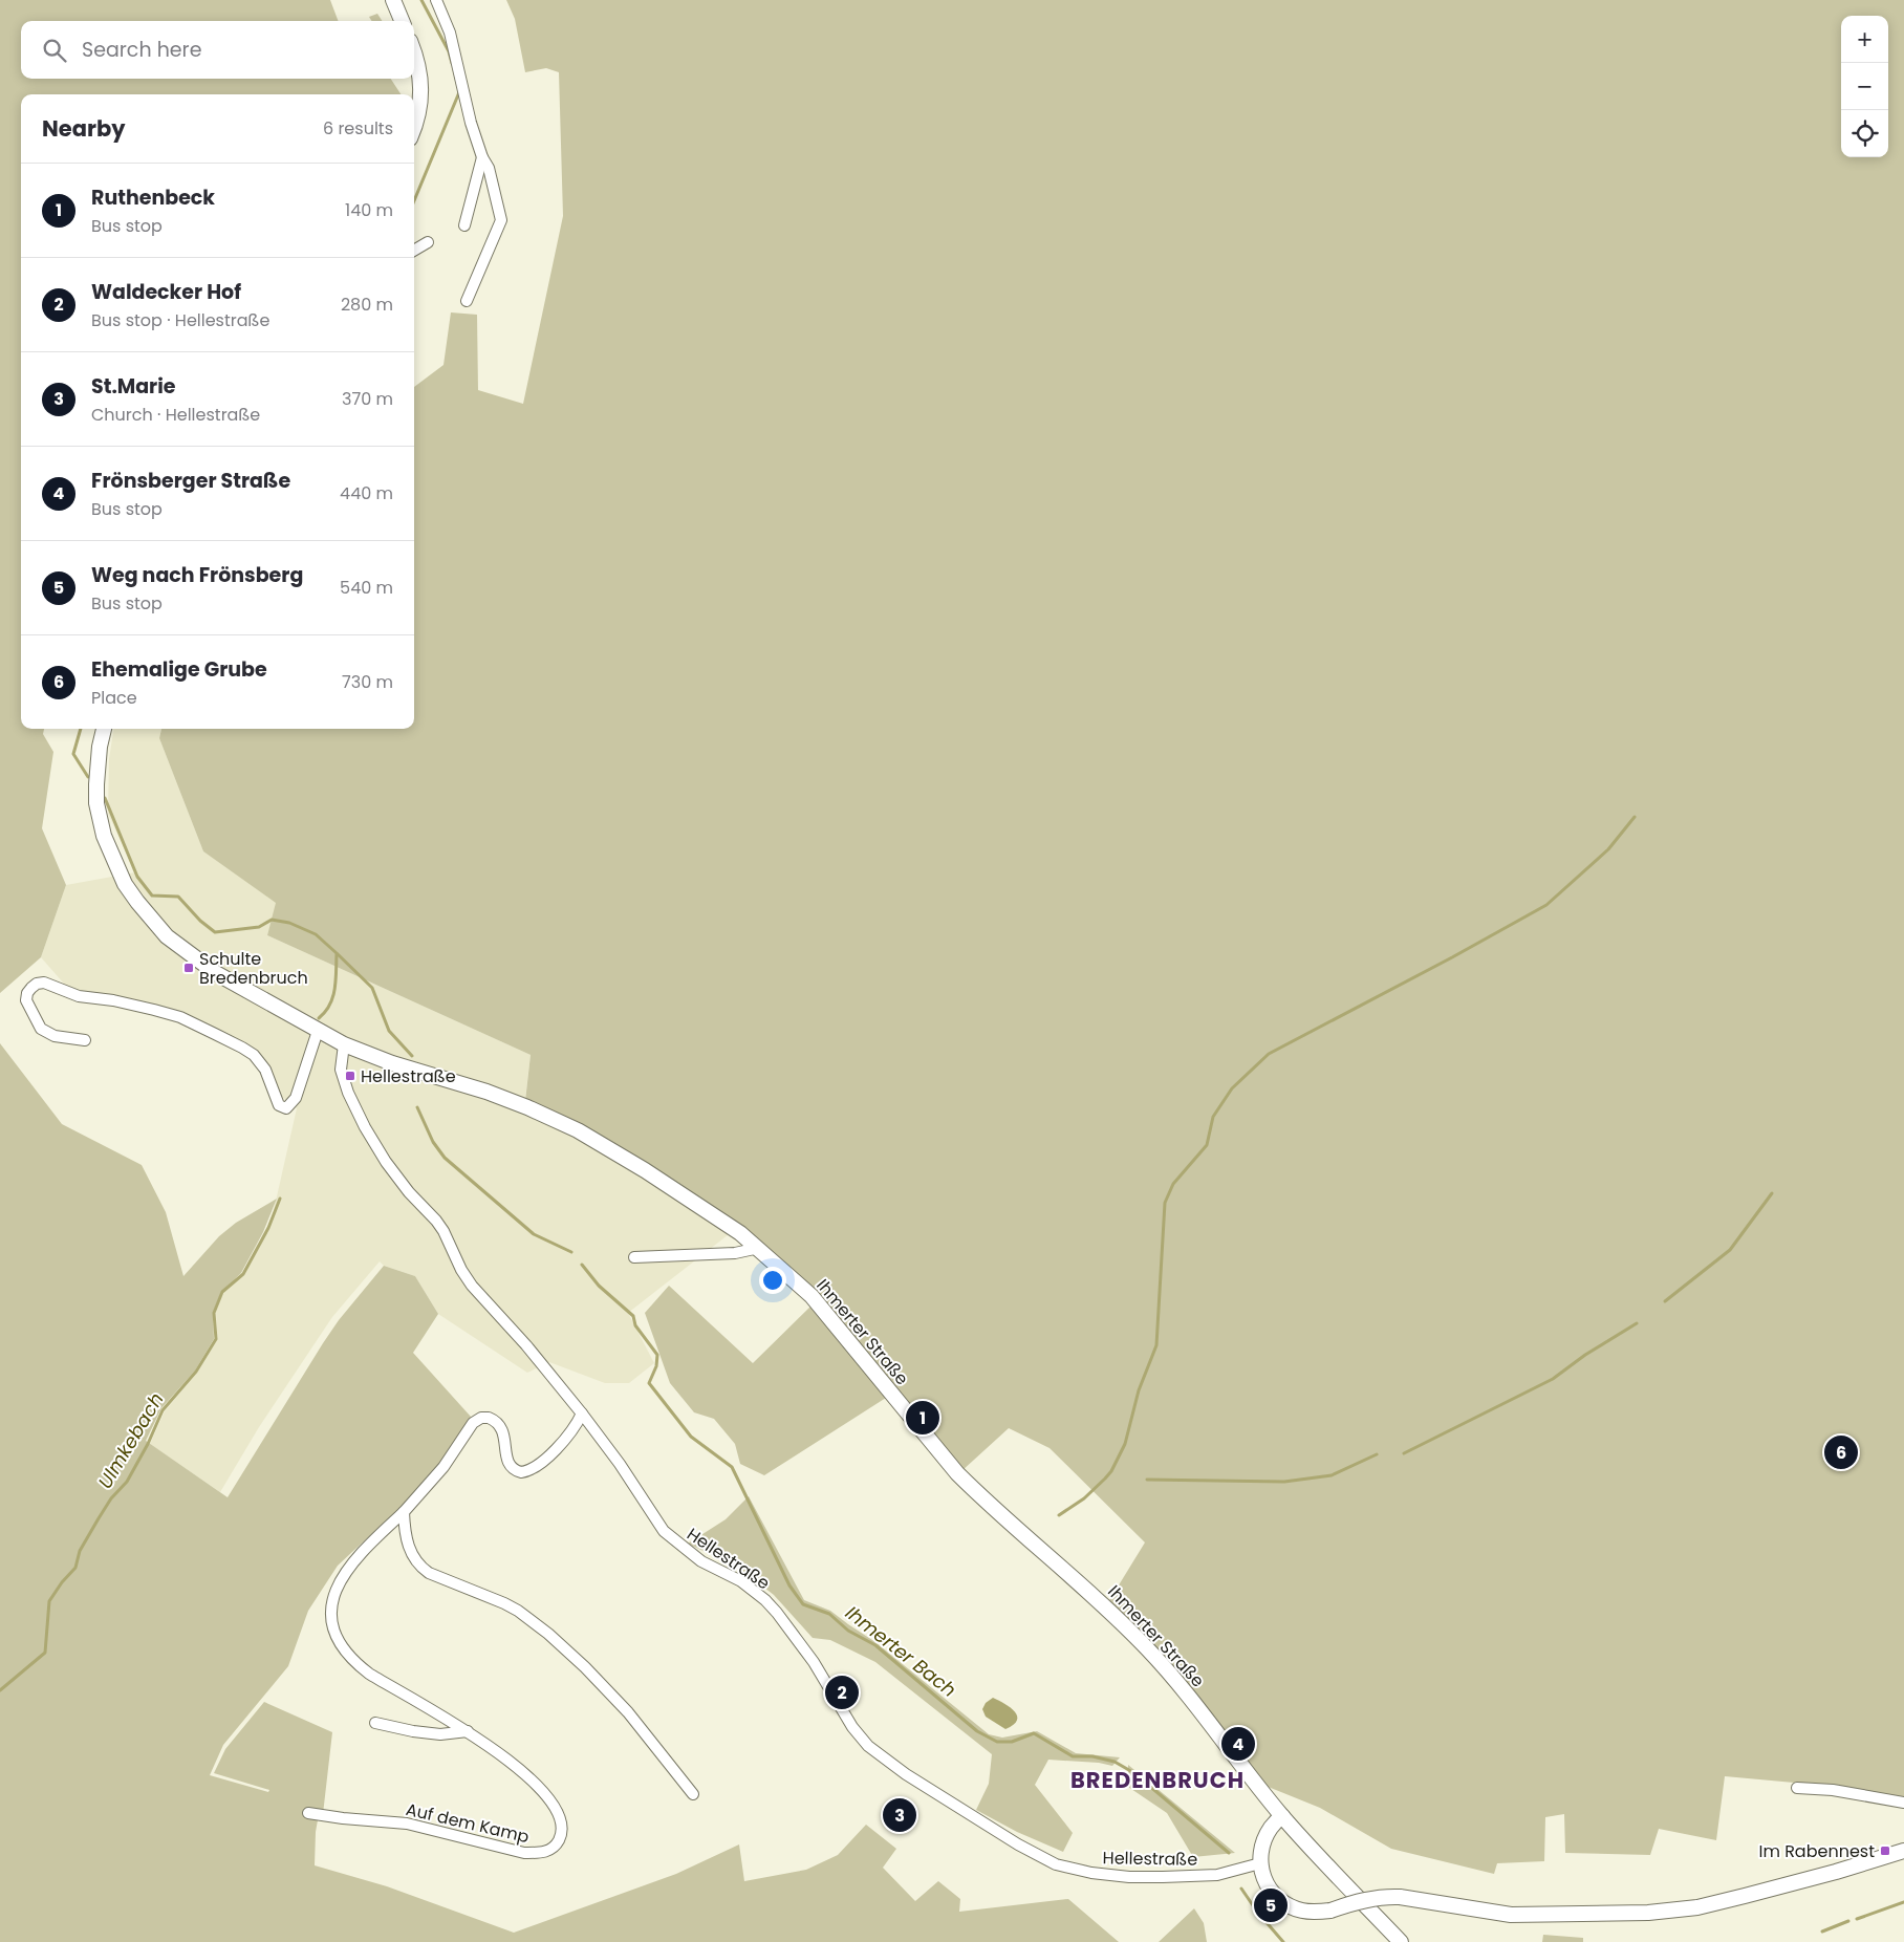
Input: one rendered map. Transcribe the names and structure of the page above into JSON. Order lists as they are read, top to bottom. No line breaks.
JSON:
{"streets":{"main road":["Ihmerter Straße"],"street":["Hellestraße","Auf dem Kamp"]},"crossings":[["Ihmerter Straße","Hellestraße"],["Hellestraße","Auf dem Kamp"]],"districts":["BREDENBRUCH"],"water":["Ulmkebach","Ihmerter Bach"],"places":{"transit":["Schulte Bredenbruch","Hellestraße","Im Rabennest"]},"page":{"map_buttons":["+","−"],"search":"Search here","heading":["Nearby","6 results"],"list":[{"mark":"1","name":"Ruthenbeck","note":"Bus stop","value":"140 m"},{"mark":"2","name":"Waldecker Hof","note":"Bus stop · Hellestraße","value":"280 m"},{"mark":"3","name":"St.Marie","note":"Church · Hellestraße","value":"370 m"},{"mark":"4","name":"Frönsberger Straße","note":"Bus stop","value":"440 m"},{"mark":"5","name":"Weg nach Frönsberg","note":"Bus stop","value":"540 m"},{"mark":"6","name":"Ehemalige Grube","note":"Place","value":"730 m"}],"pins":["1","6","2","4","3","5"]}}
